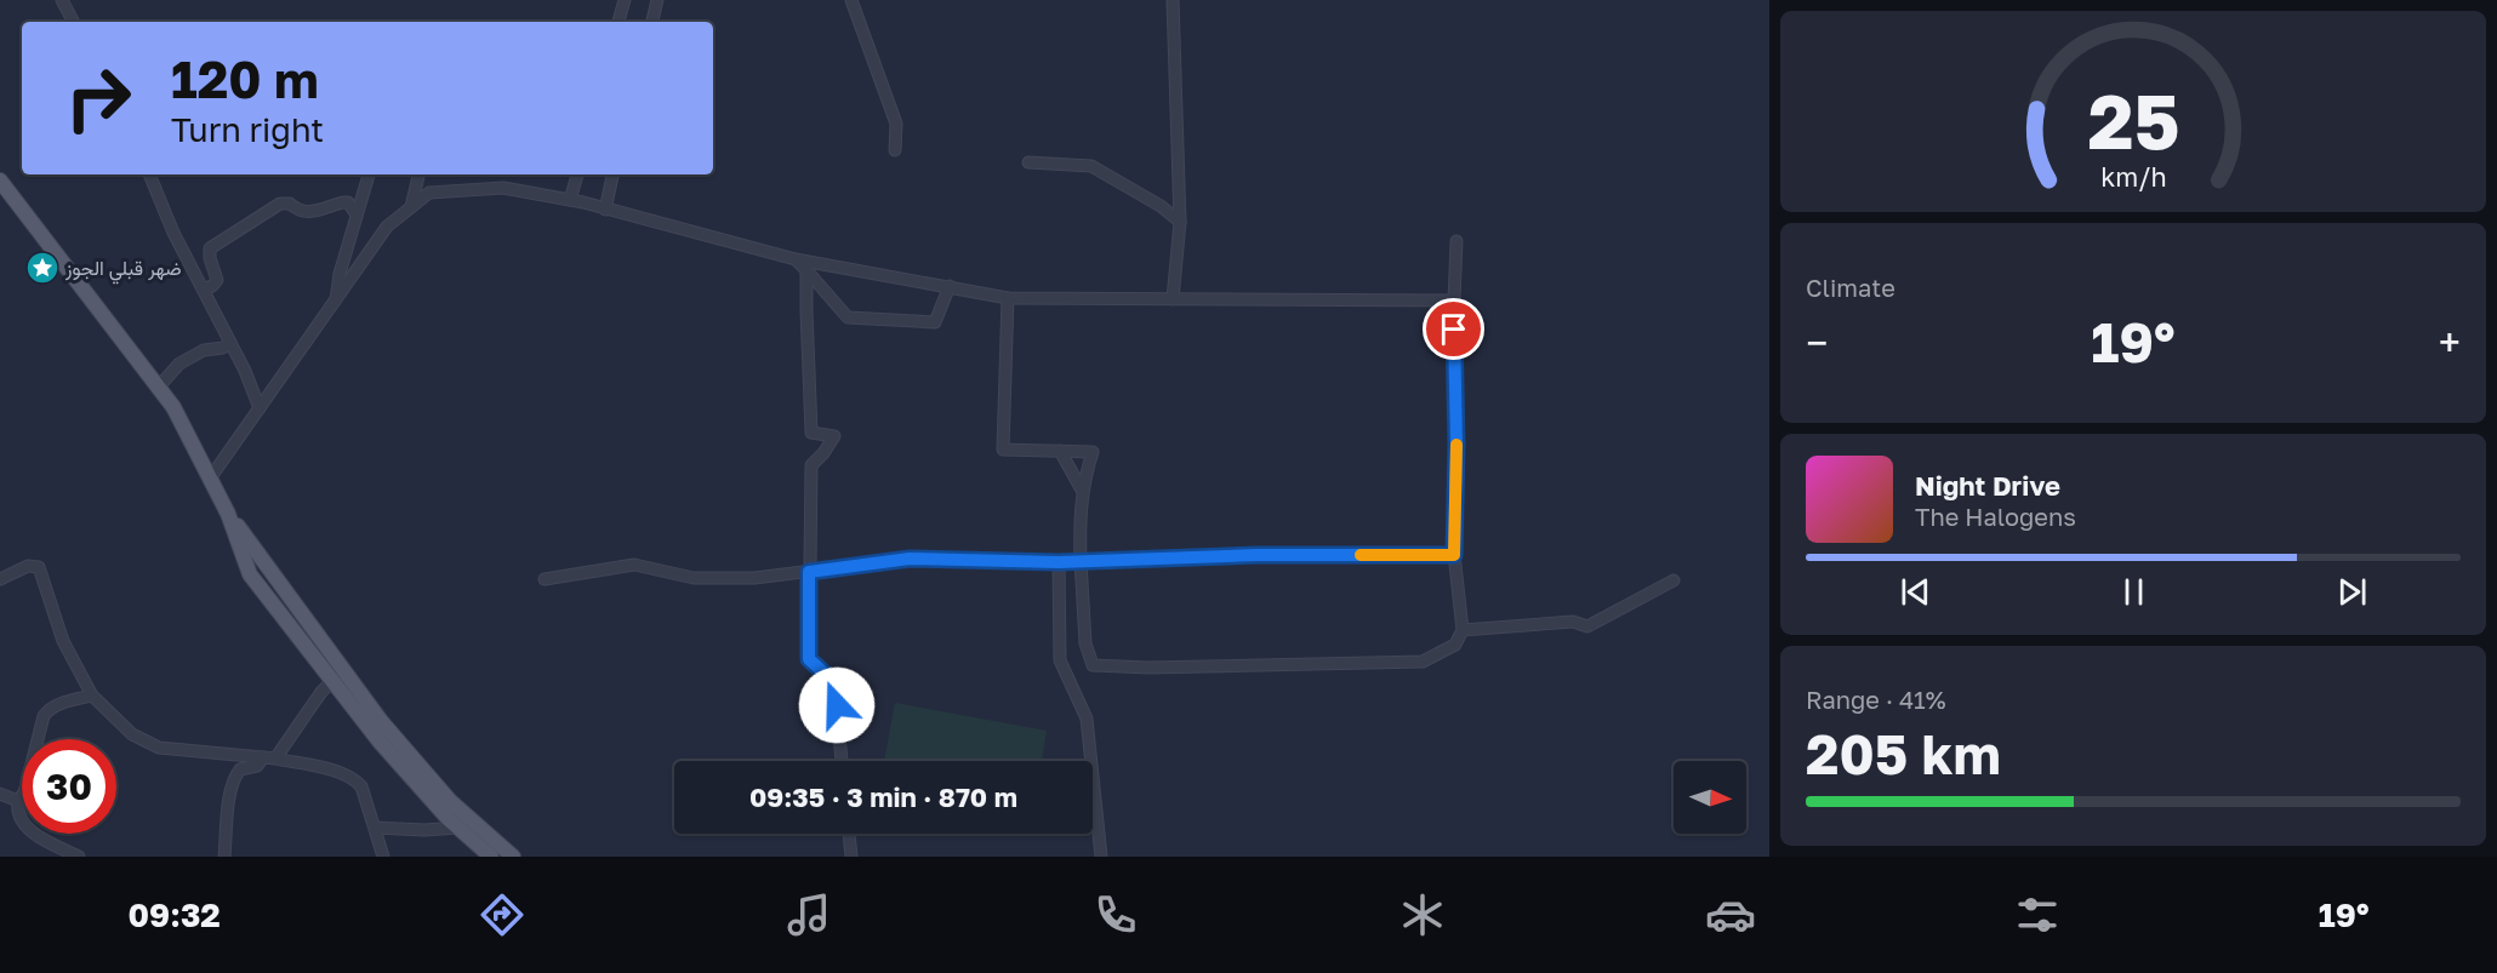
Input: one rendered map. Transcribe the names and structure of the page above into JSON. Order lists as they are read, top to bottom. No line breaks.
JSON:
{"places":{"place":["ضهر قبلي الجوز"]},"north":"right","page":{"turn":["120 m","Turn right"],"tile":["Climate",["Range · 41%","205 km"]],"heat":["−","19°","+"],"song":["Night Drive","The Halogens"],"limit":"30","trip":"09:35 · 3 min · 870 m","tabs":["09:32","19°"],"gauge":["25","km/h"]}}
